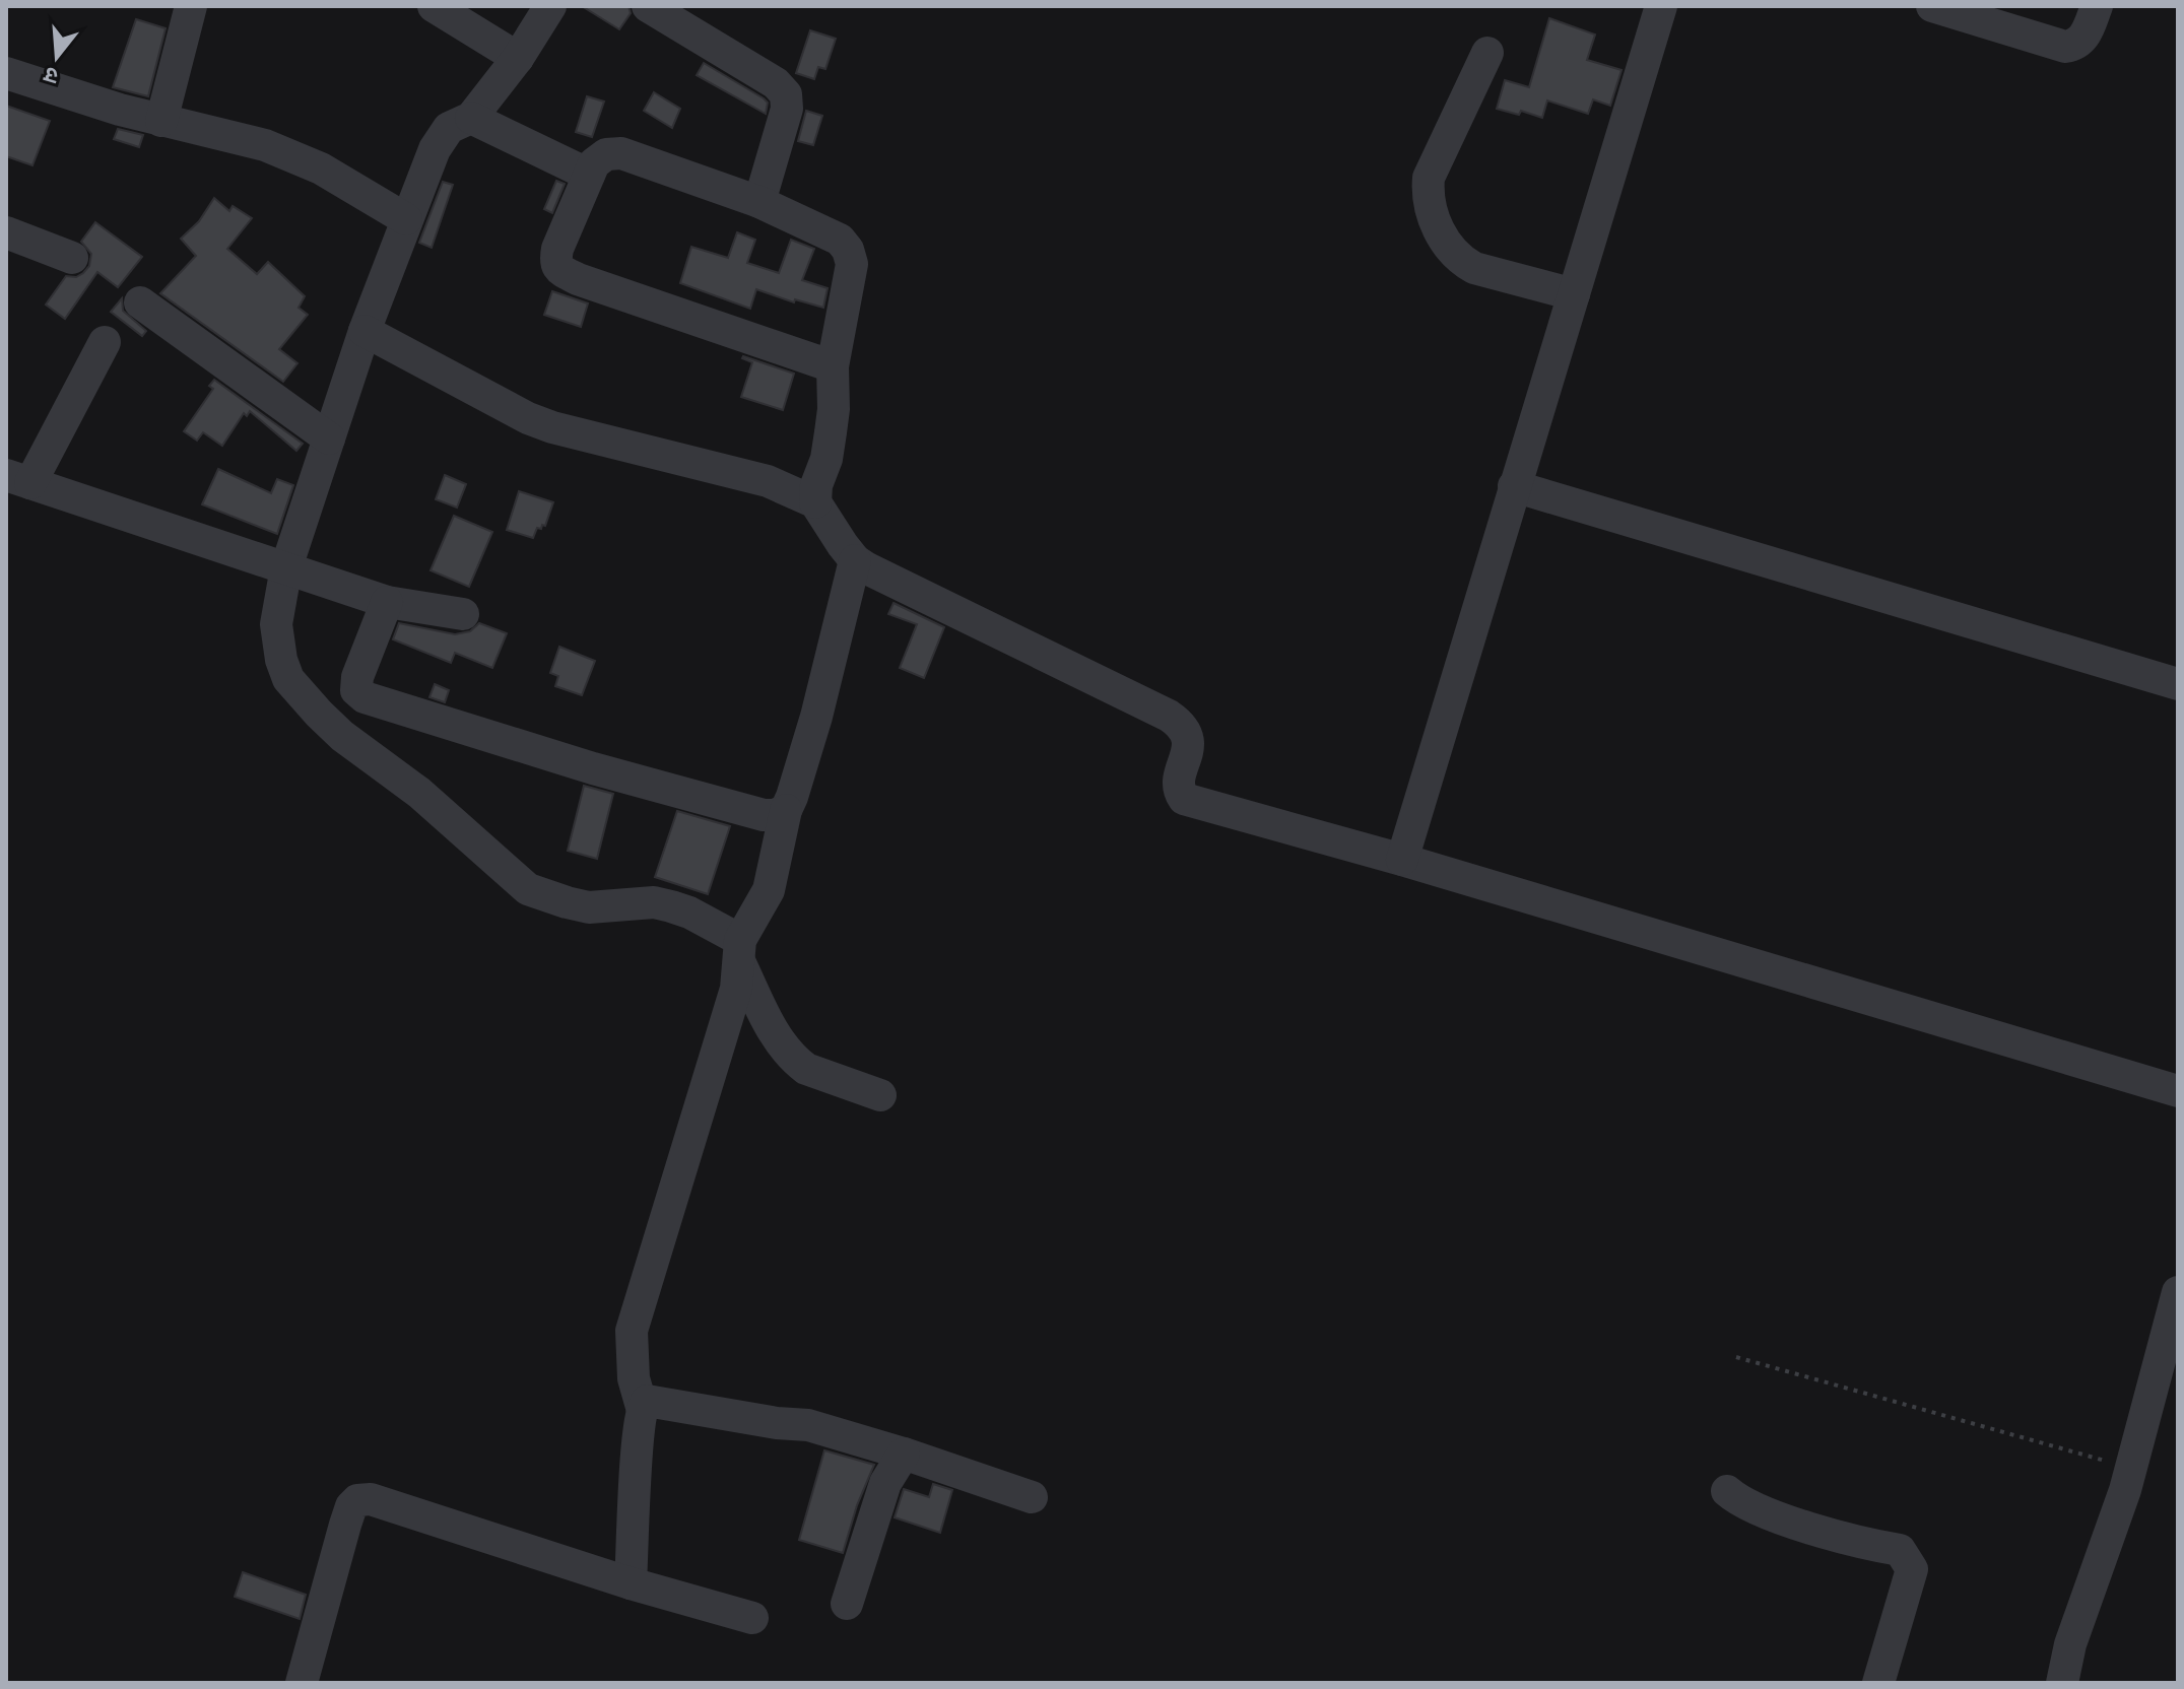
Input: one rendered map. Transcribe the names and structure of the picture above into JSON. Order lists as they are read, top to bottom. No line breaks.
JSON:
{"north":"bottom"}
